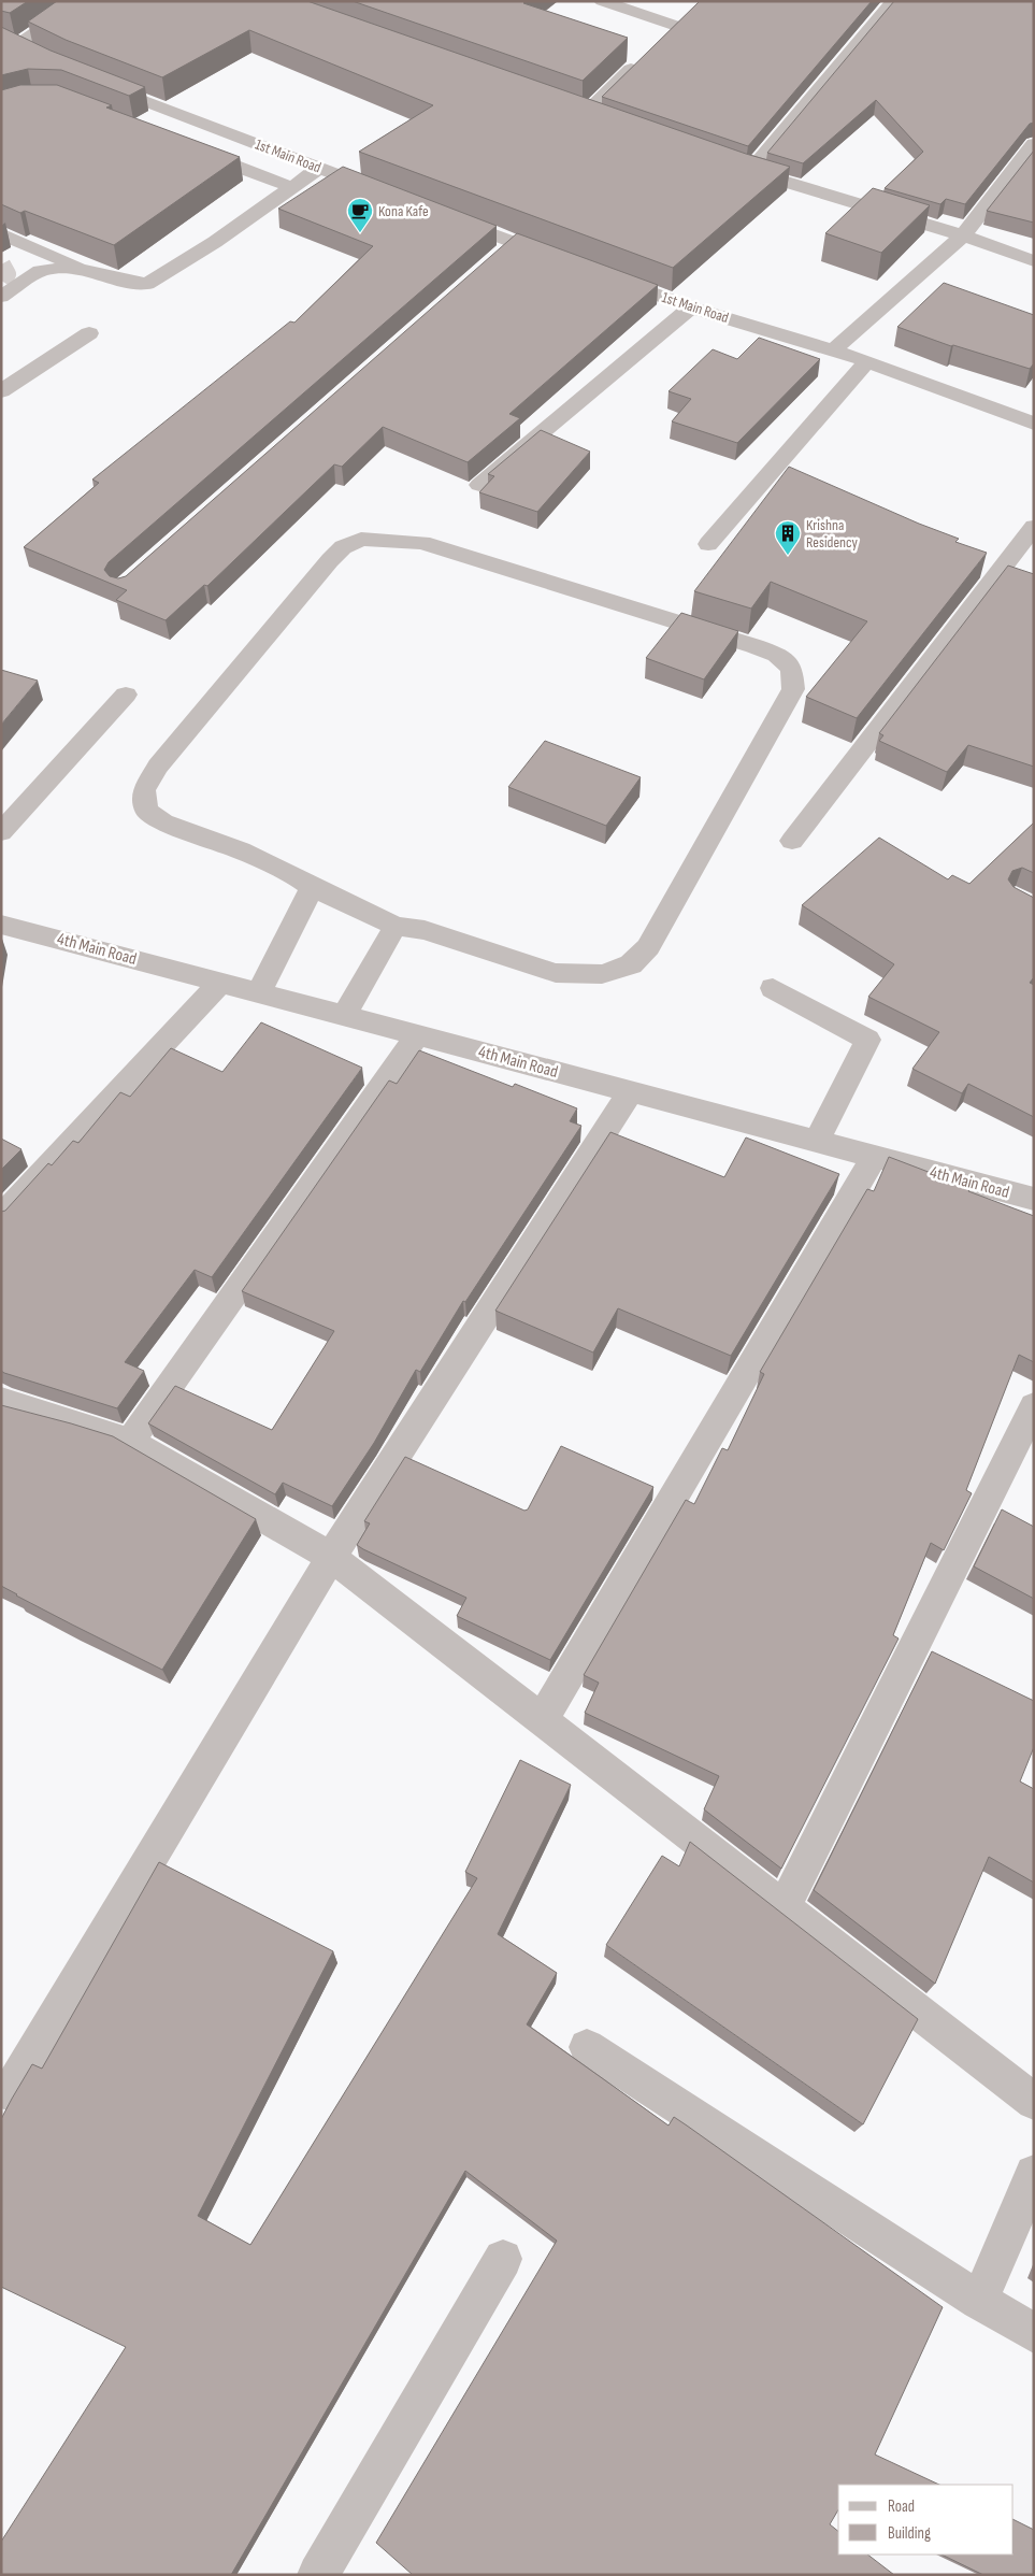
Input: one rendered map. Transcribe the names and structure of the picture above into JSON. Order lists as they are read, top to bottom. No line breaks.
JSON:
{"streets":{"street":["1st Main Road","4th Main Road"]},"places":{"cafe":["Kona Kafe"],"building":["Krishna Residency"]},"legend":["Road","Building"]}
